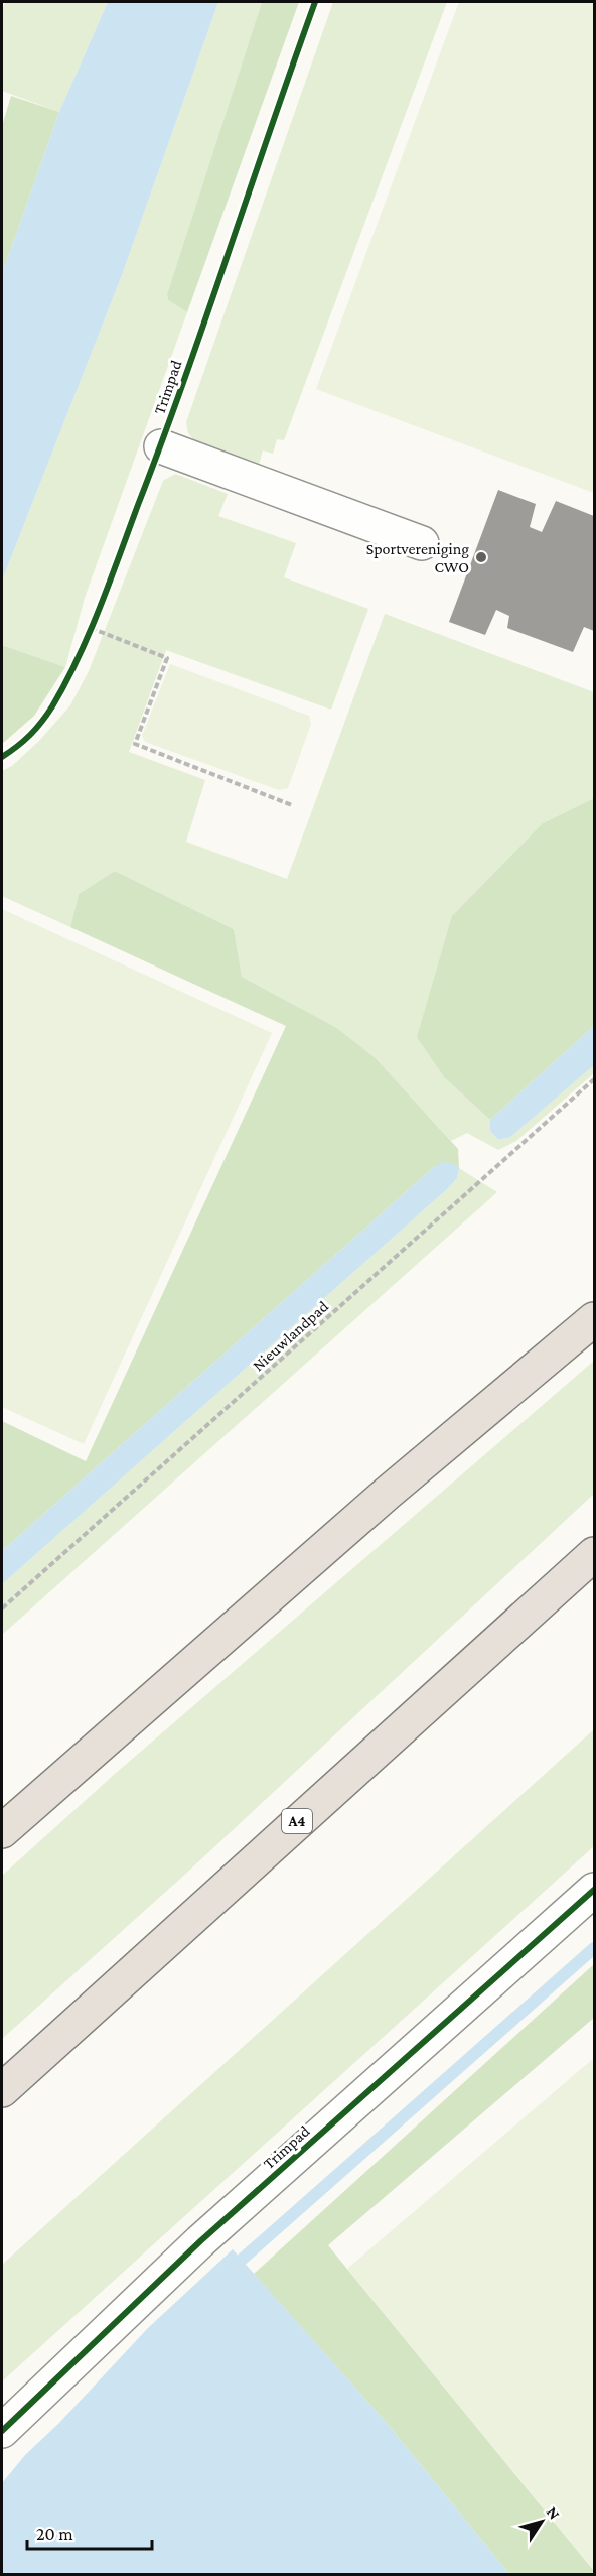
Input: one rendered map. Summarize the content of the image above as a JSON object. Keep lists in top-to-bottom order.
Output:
{
  "streets": {
    "highway": ["A4"],
    "street": ["Trimpad"],
    "path": ["Nieuwlandpad"]
  },
  "places": ["Sportvereniging CWO"],
  "scale_bar": "20 m",
  "north": "top right"
}
